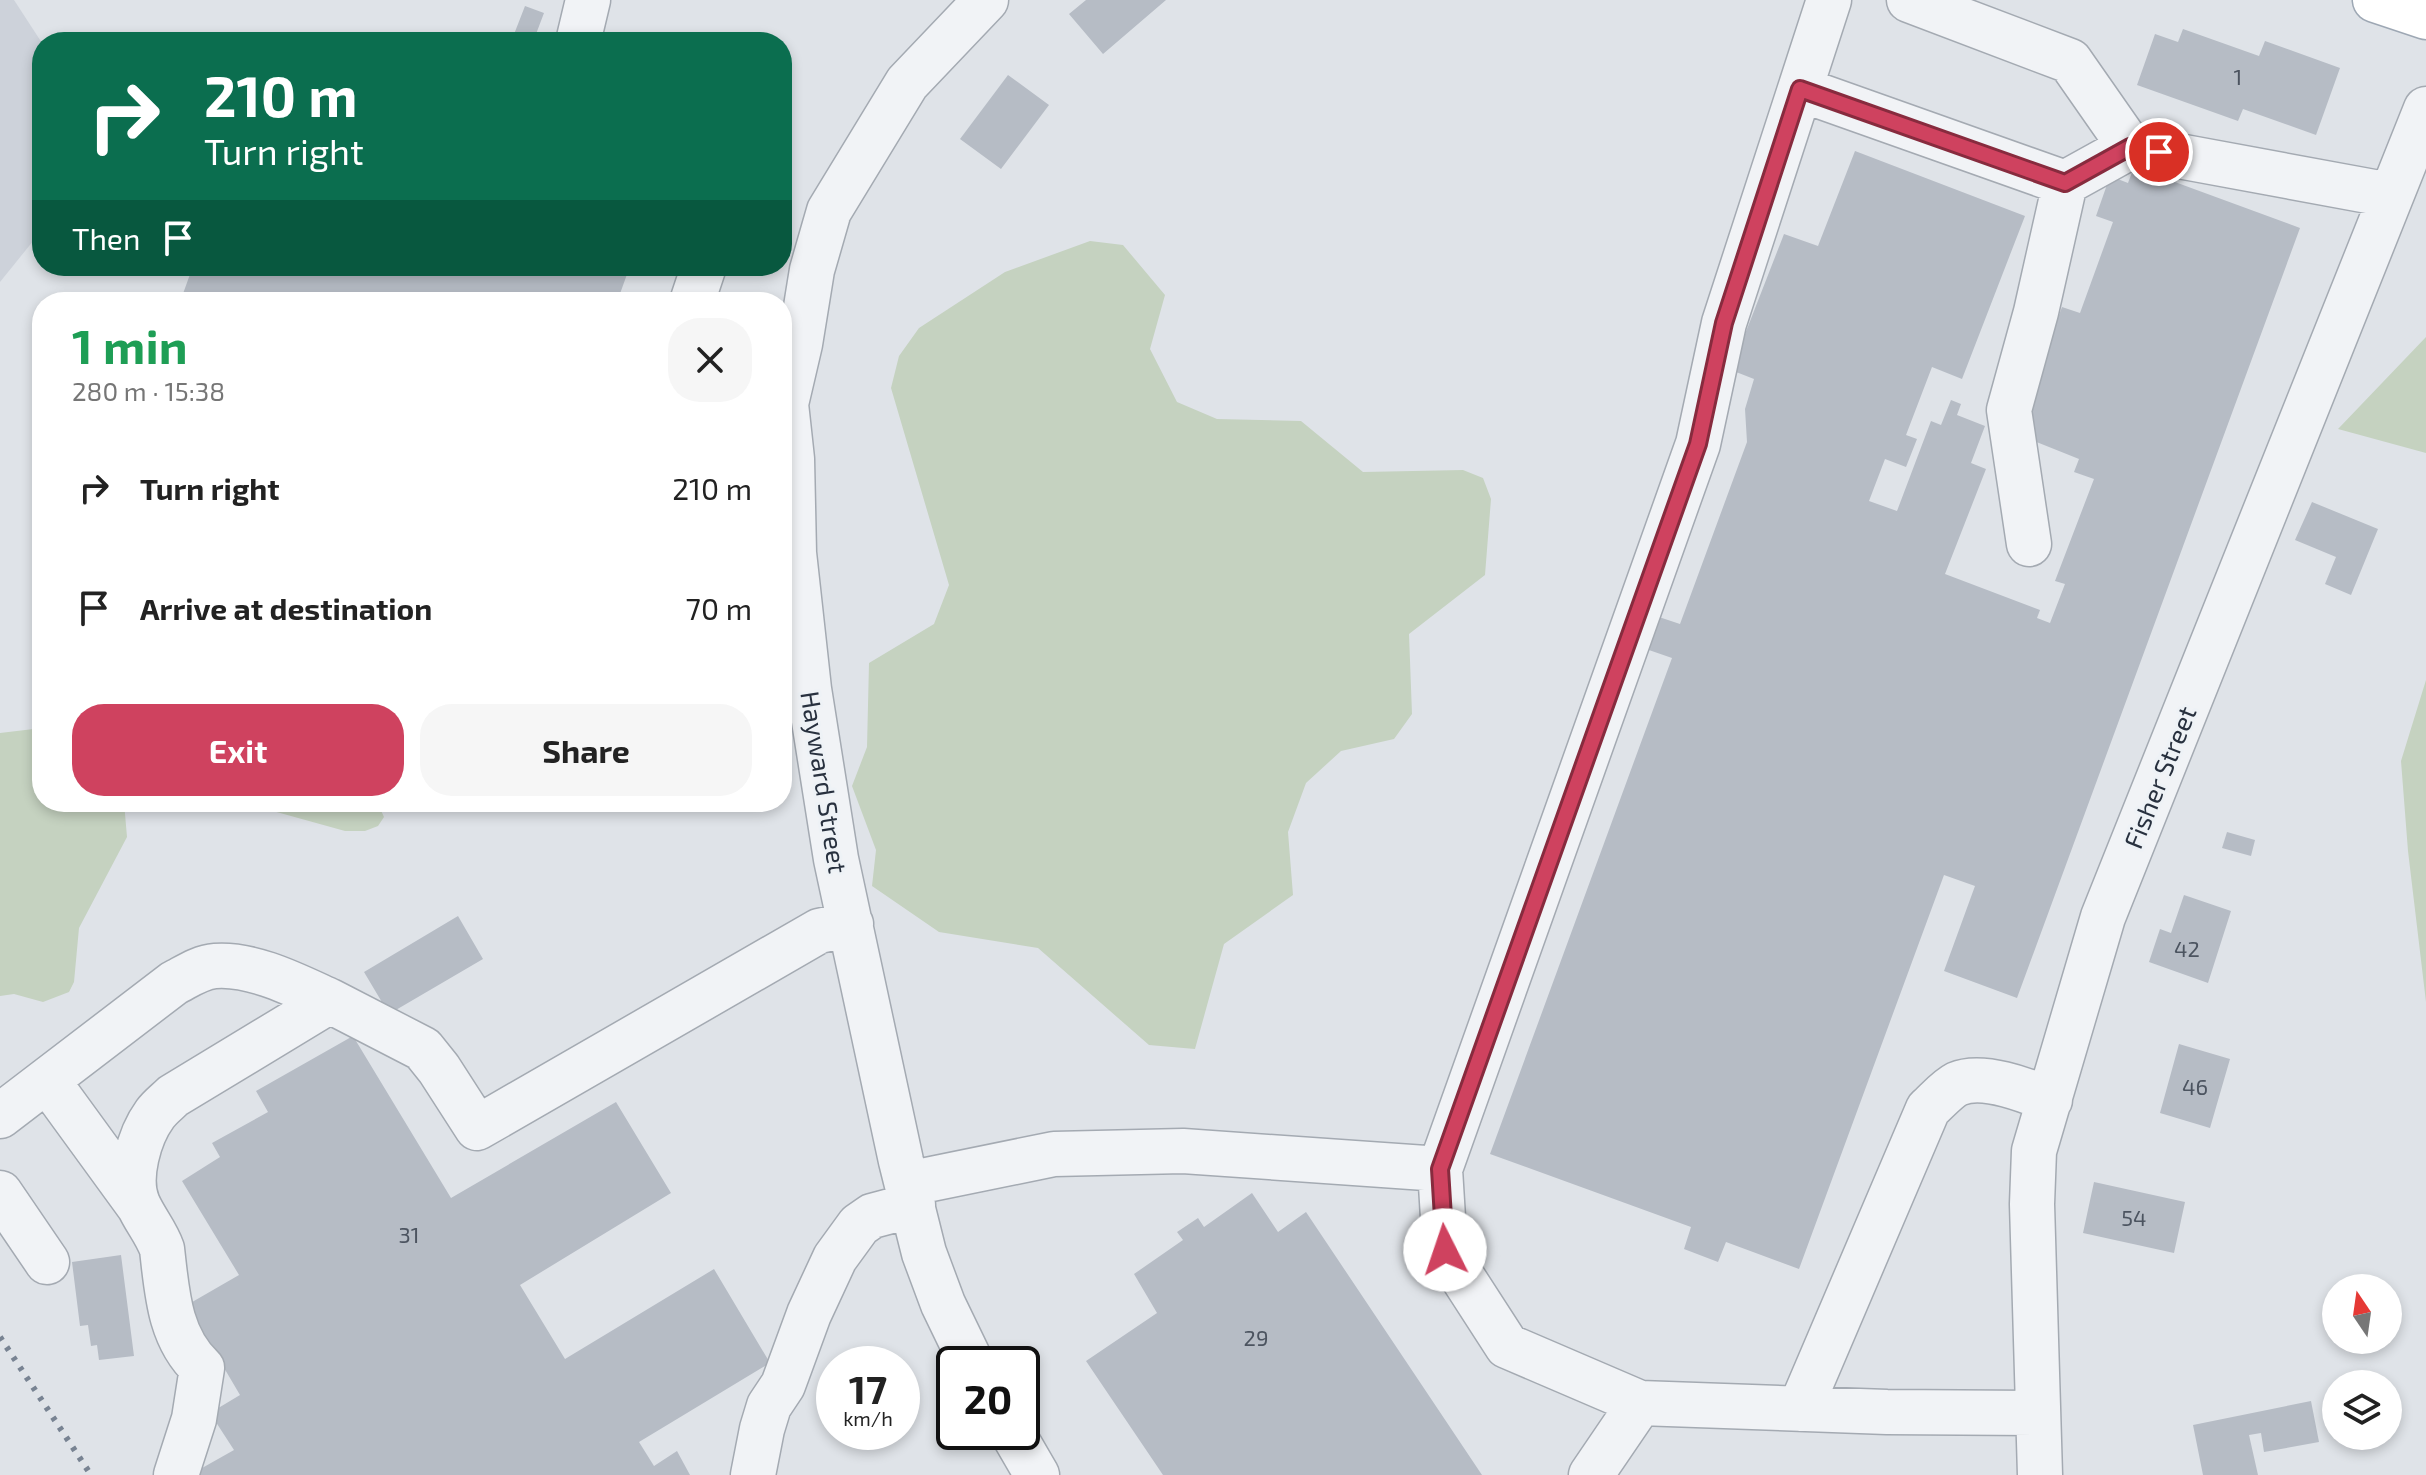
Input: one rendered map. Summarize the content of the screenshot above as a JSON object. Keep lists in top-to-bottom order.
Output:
{
  "streets": {
    "street": ["Fisher Street", "Hayward Street"]
  },
  "house_numbers": [
    "1",
    "42",
    "46",
    "54",
    "31",
    "29"
  ],
  "north": "top",
  "page": {
    "turn": ["210 m", "Turn right"],
    "then": "Then",
    "heading": ["1 min", "280 m · 15:38"],
    "list": [
      {
        "name": "Turn right",
        "value": "210 m"
      },
      {
        "name": "Arrive at destination",
        "value": "70 m"
      }
    ],
    "buttons": ["Exit", "Share"],
    "speed": "17 km/h",
    "limit": "20"
  }
}
